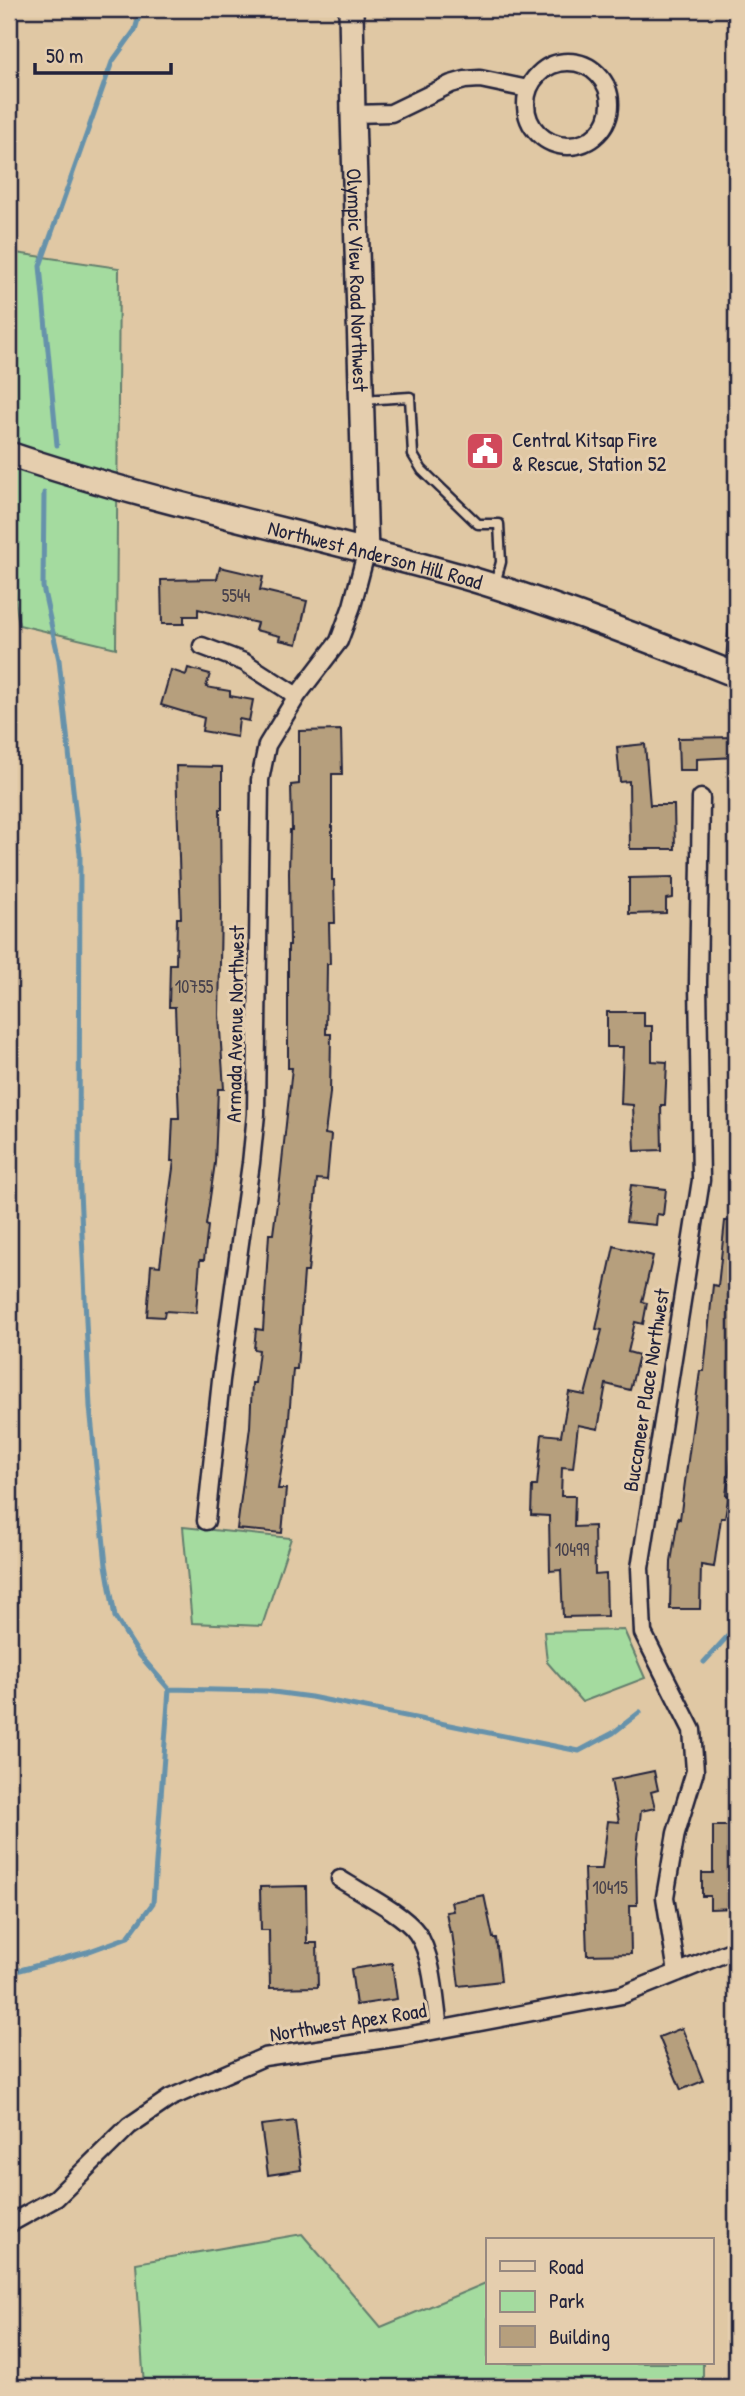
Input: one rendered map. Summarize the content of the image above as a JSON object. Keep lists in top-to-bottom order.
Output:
{
  "streets": {
    "main road": ["Olympic View Road Northwest", "Northwest Anderson Hill Road"],
    "street": ["Armada Avenue Northwest", "Buccaneer Place Northwest", "Northwest Apex Road"]
  },
  "crossings": [
    ["Olympic View Road Northwest", "Northwest Anderson Hill Road"],
    ["Olympic View Road Northwest", "Armada Avenue Northwest"],
    ["Northwest Anderson Hill Road", "Armada Avenue Northwest"],
    ["Buccaneer Place Northwest", "Northwest Apex Road"]
  ],
  "places": {
    "public building": ["Central Kitsap Fire & Rescue, Station 52"]
  },
  "house_numbers": [
    "5544",
    "10755",
    "10499",
    "10415"
  ],
  "legend": ["Road", "Park", "Building"],
  "scale_bar": "50 m"
}
